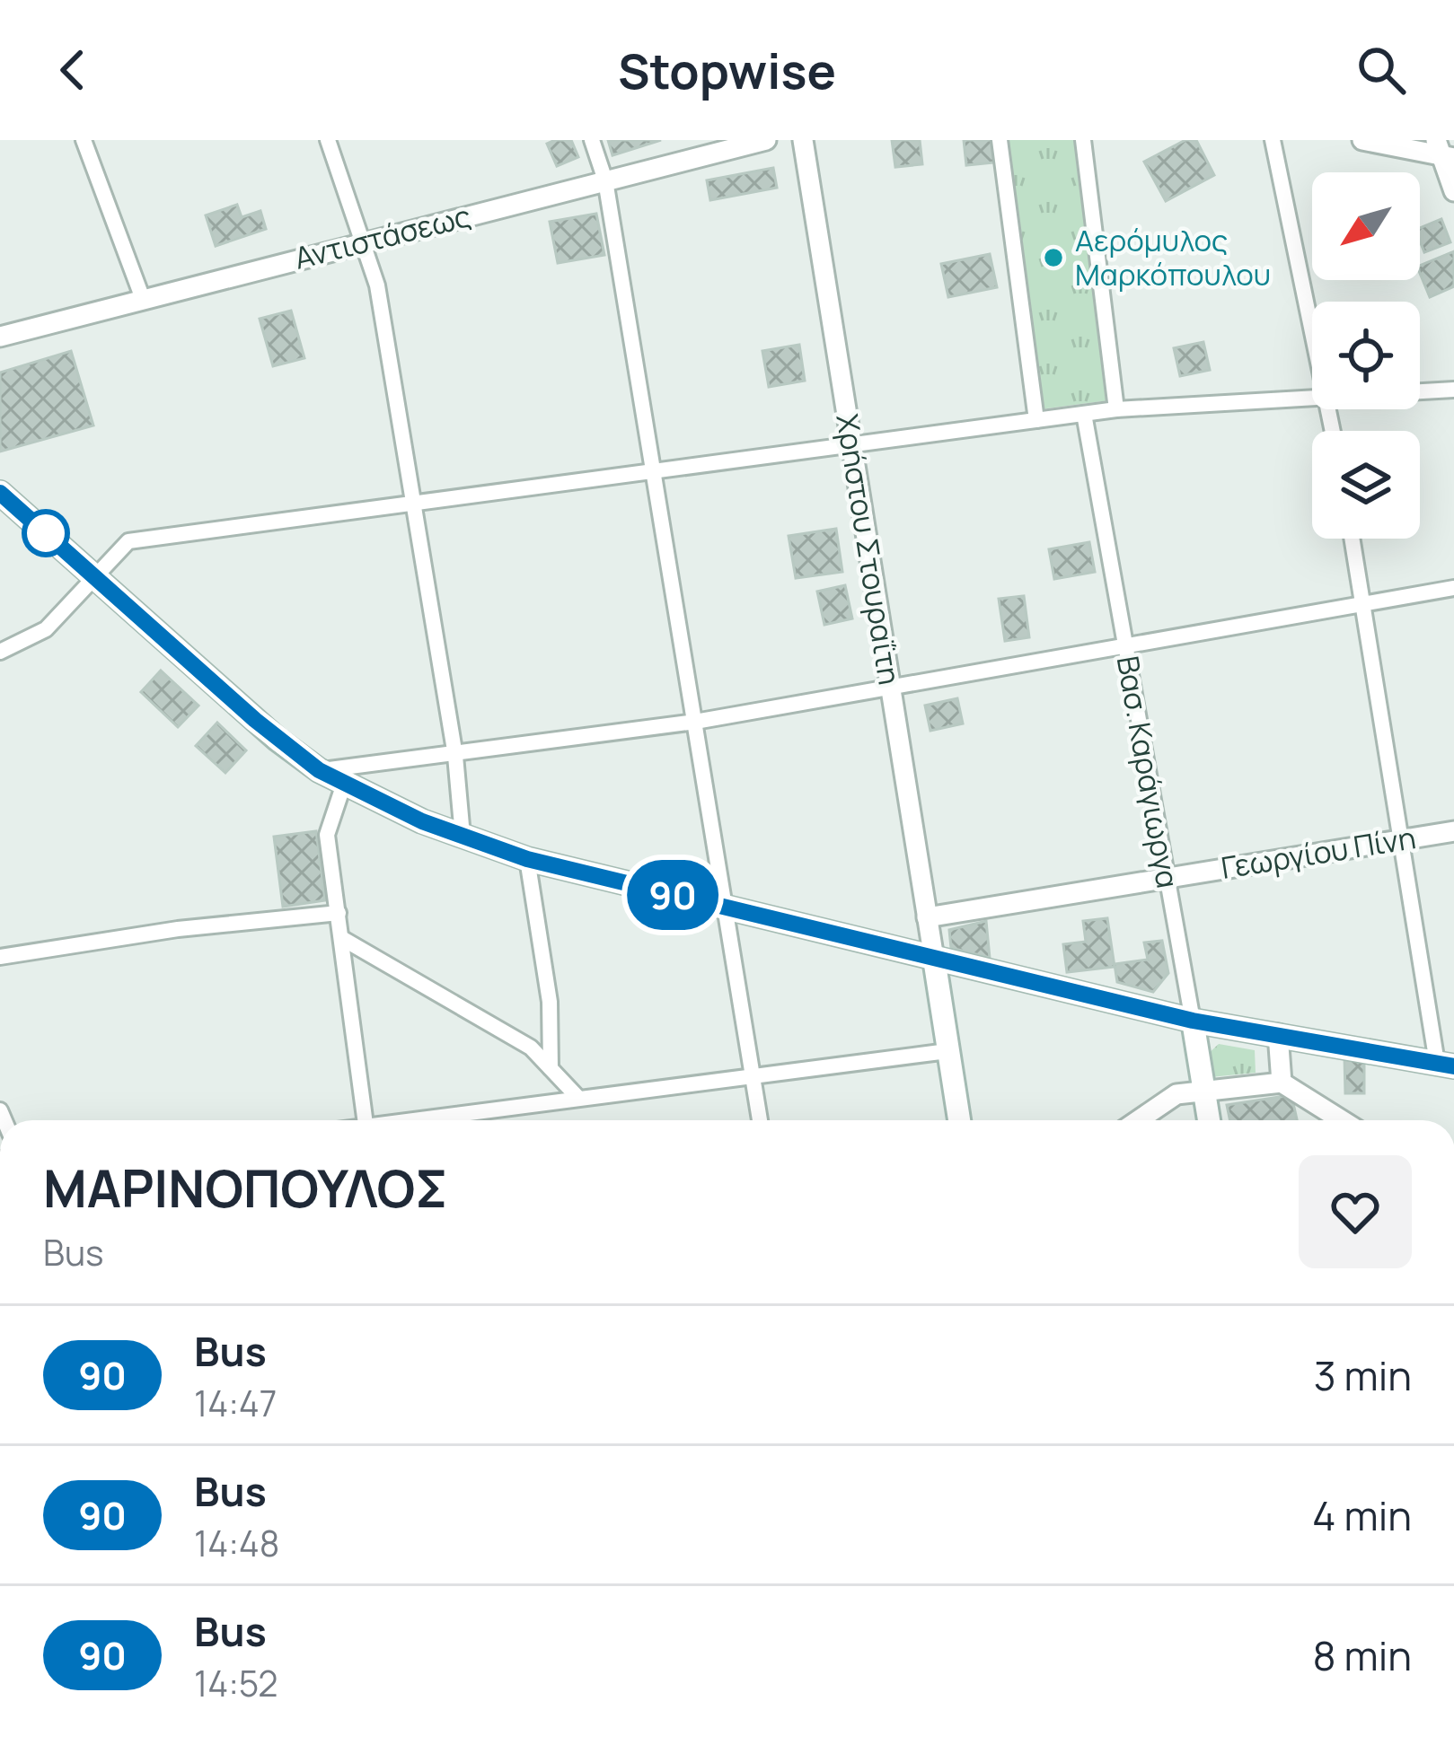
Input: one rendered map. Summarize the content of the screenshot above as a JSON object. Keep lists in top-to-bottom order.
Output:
{
  "streets": {
    "main road": ["Βασ. Καράγιωργα"],
    "street": ["Αντιστάσεως", "Χρήστου Στουραΐτη", "Γεωργίου Πίνη"]
  },
  "crossings": [
    ["Χρήστου Στουραΐτη", "Γεωργίου Πίνη"],
    ["Βασ. Καράγιωργα", "Γεωργίου Πίνη"]
  ],
  "places": ["Αερόμυλος Μαρκόπουλου"],
  "lines": ["bus line 90"],
  "north": "bottom left",
  "page": {
    "header": "Stopwise",
    "on_map": "90",
    "heading": ["ΜΑΡΙΝΟΠΟΥΛΟΣ", "Bus"],
    "list": [
      {
        "mark": "90",
        "name": "Bus",
        "note": "14:47",
        "value": "3 min"
      },
      {
        "mark": "90",
        "name": "Bus",
        "note": "14:48",
        "value": "4 min"
      },
      {
        "mark": "90",
        "name": "Bus",
        "note": "14:52",
        "value": "8 min"
      }
    ]
  }
}
